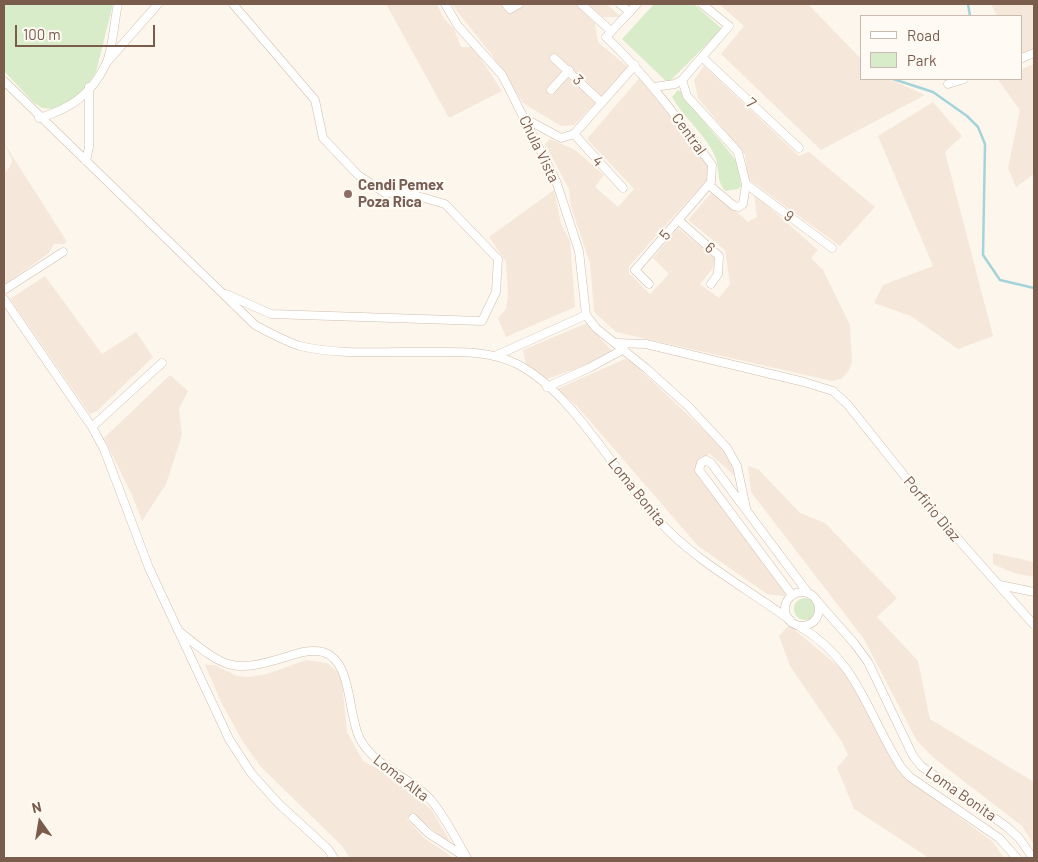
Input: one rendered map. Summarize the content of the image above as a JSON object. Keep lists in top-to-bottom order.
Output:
{
  "streets": {
    "street": [
      "3",
      "7",
      "Central",
      "Chula Vista",
      "4",
      "9",
      "5",
      "6",
      "Loma Bonita",
      "Porfirio Diaz",
      "Loma Alta"
    ]
  },
  "crossings": [
    ["Central", "9"],
    ["Central", "5"],
    ["5", "6"]
  ],
  "places": ["Cendi Pemex Poza Rica"],
  "legend": ["Road", "Park"],
  "scale_bar": "100 m",
  "north": "top"
}
